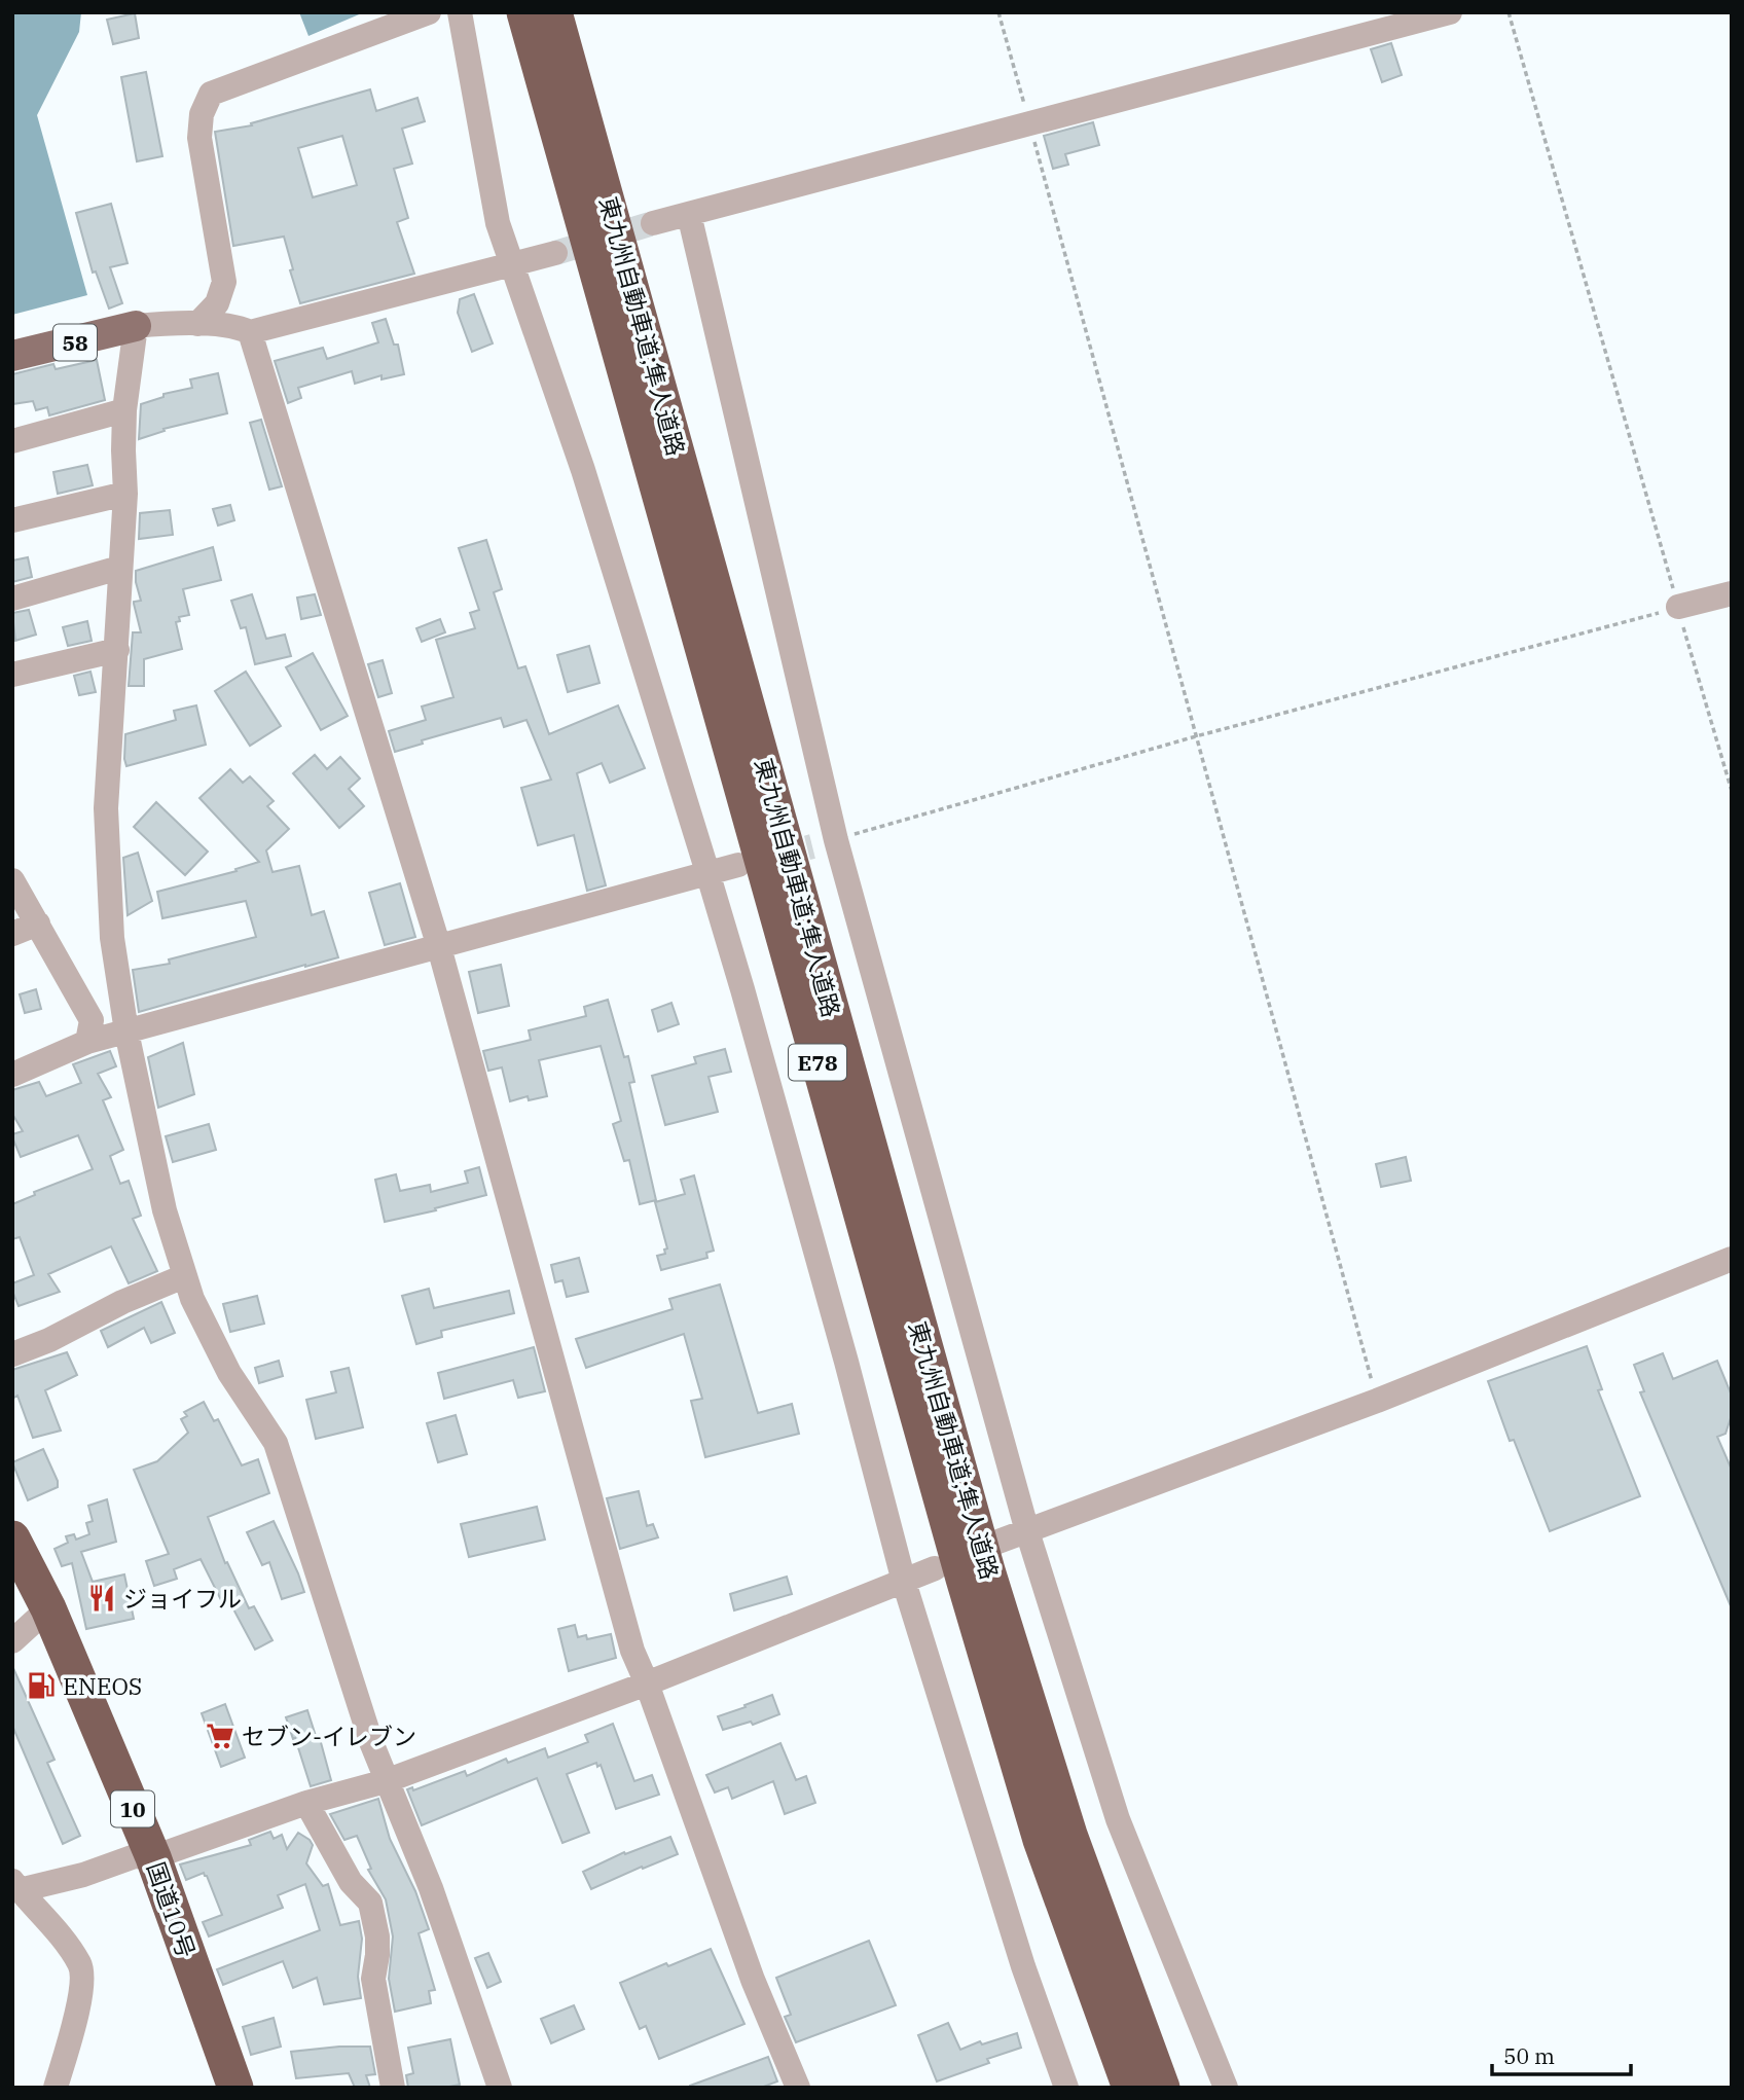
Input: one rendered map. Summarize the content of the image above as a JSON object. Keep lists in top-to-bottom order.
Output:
{
  "streets": {
    "highway": [
      "東九州自動車道;隼人道路",
      "E78",
      "10",
      "国道10号"
    ],
    "main road": ["58"]
  },
  "places": {
    "restaurant": ["ジョイフル"],
    "fuel station": ["ENEOS"],
    "supermarket": ["セブン-イレブン"]
  },
  "scale_bar": "50 m"
}
